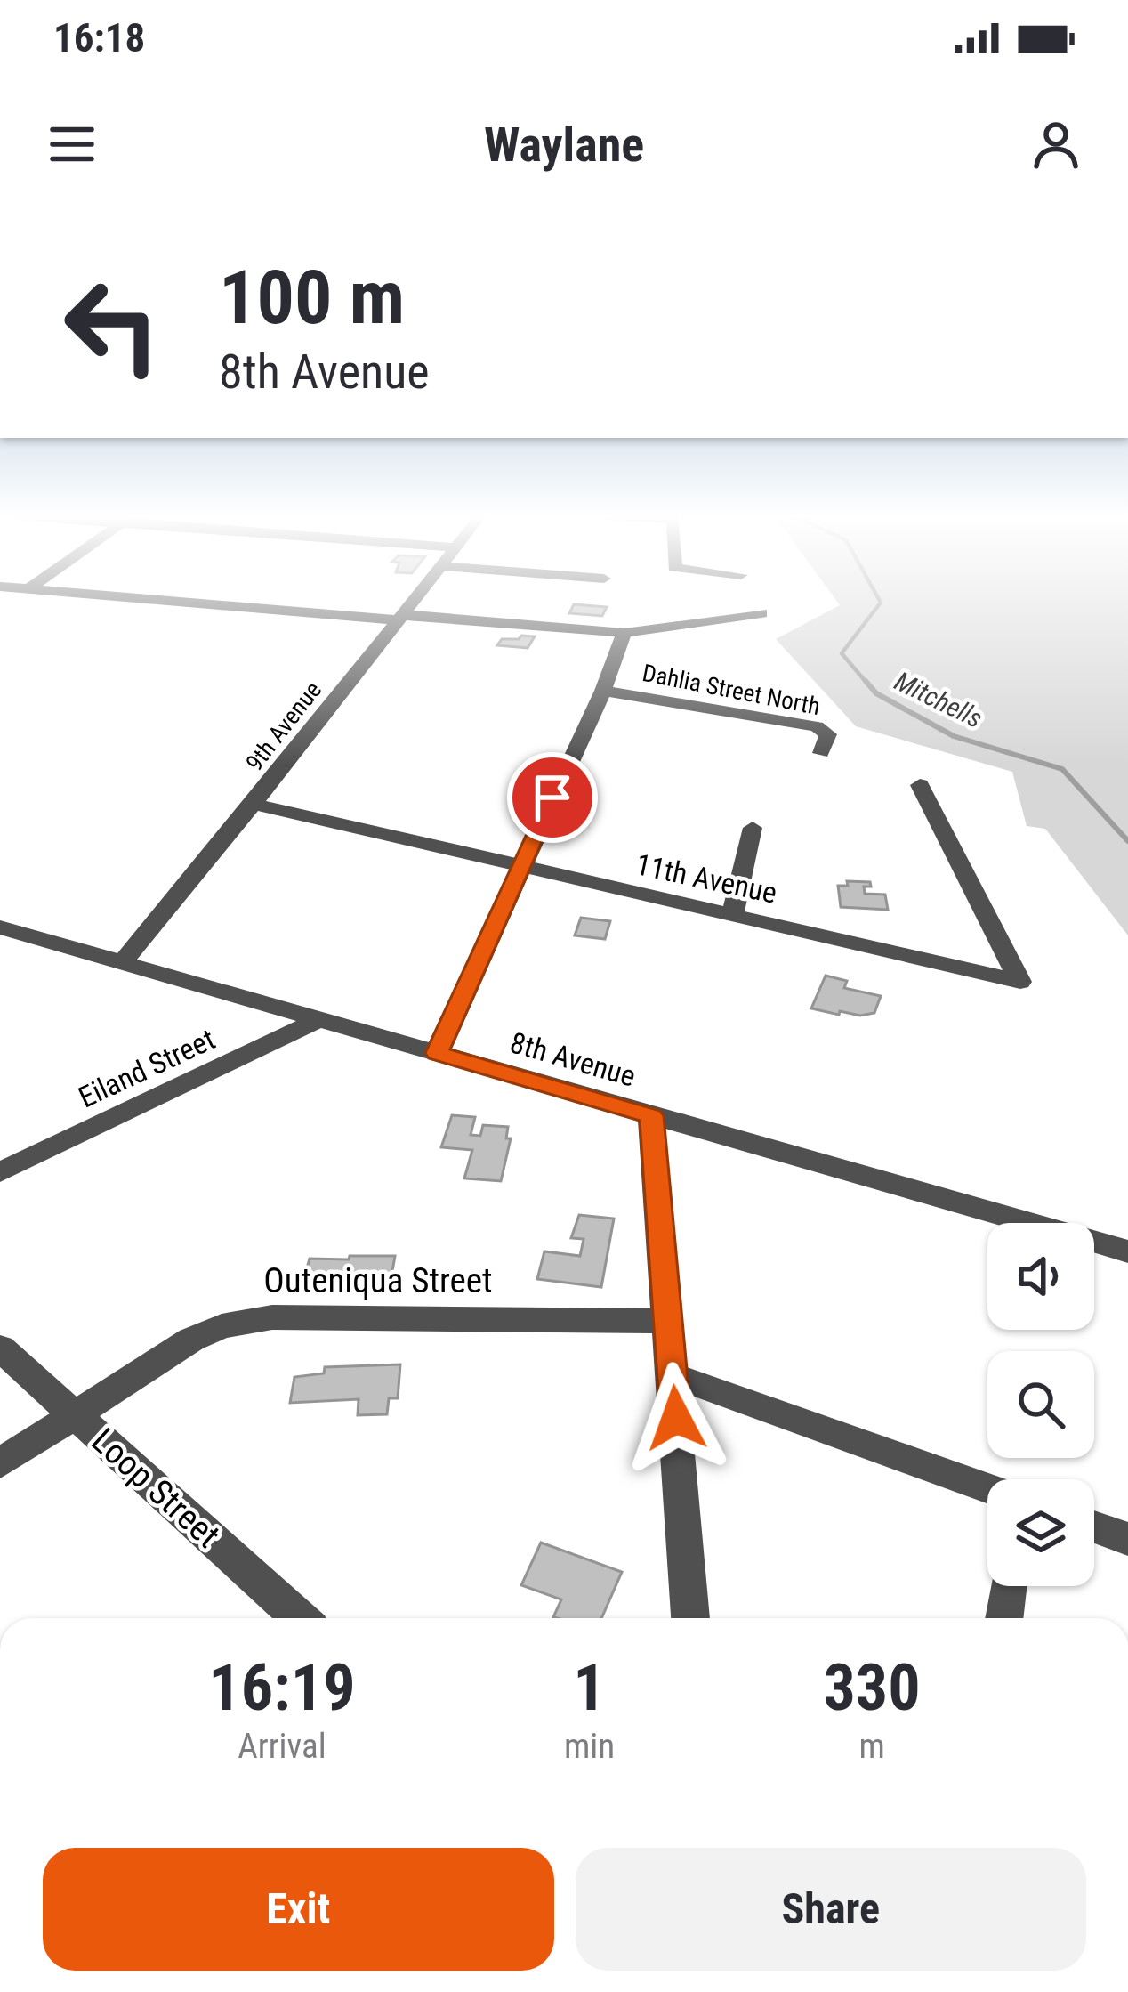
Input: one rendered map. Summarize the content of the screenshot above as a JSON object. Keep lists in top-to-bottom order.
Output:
{
  "streets": {
    "street": [
      "Dahlia Street North",
      "9th Avenue",
      "11th Avenue",
      "8th Avenue",
      "Eiland Street",
      "Outeniqua Street",
      "Loop Street"
    ]
  },
  "crossings": [
    ["9th Avenue", "11th Avenue"],
    ["9th Avenue", "8th Avenue"],
    ["8th Avenue", "Eiland Street"],
    ["Outeniqua Street", "Loop Street"]
  ],
  "water": ["Mitchells"],
  "page": {
    "status": "16:18",
    "header": "Waylane",
    "turn": ["100 m", "8th Avenue"],
    "eta": [
      "16:19",
      "Arrival",
      "1",
      "min",
      "330",
      "m"
    ],
    "buttons": ["Exit", "Share"]
  }
}
